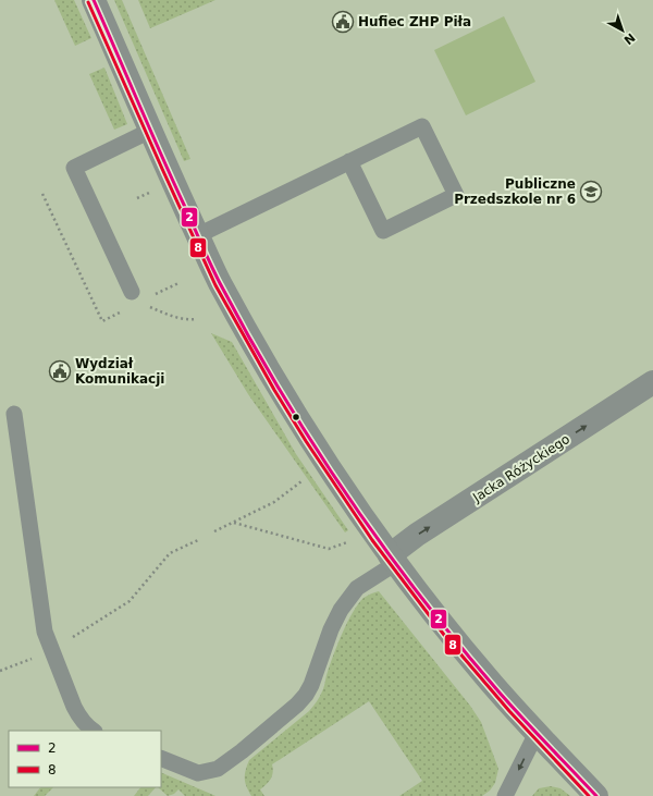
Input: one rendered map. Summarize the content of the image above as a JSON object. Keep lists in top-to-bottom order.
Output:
{
  "streets": {
    "street": ["Jacka Różyckiego"]
  },
  "one_way": ["Jacka Różyckiego"],
  "places": {
    "public building": ["Hufiec ZHP Piła", "Wydział Komunikacji"],
    "school or university": ["Publiczne Przedszkole nr 6"]
  },
  "lines": ["transit line 2", "transit line 8"],
  "legend": ["2", "8"],
  "north": "bottom right"
}
